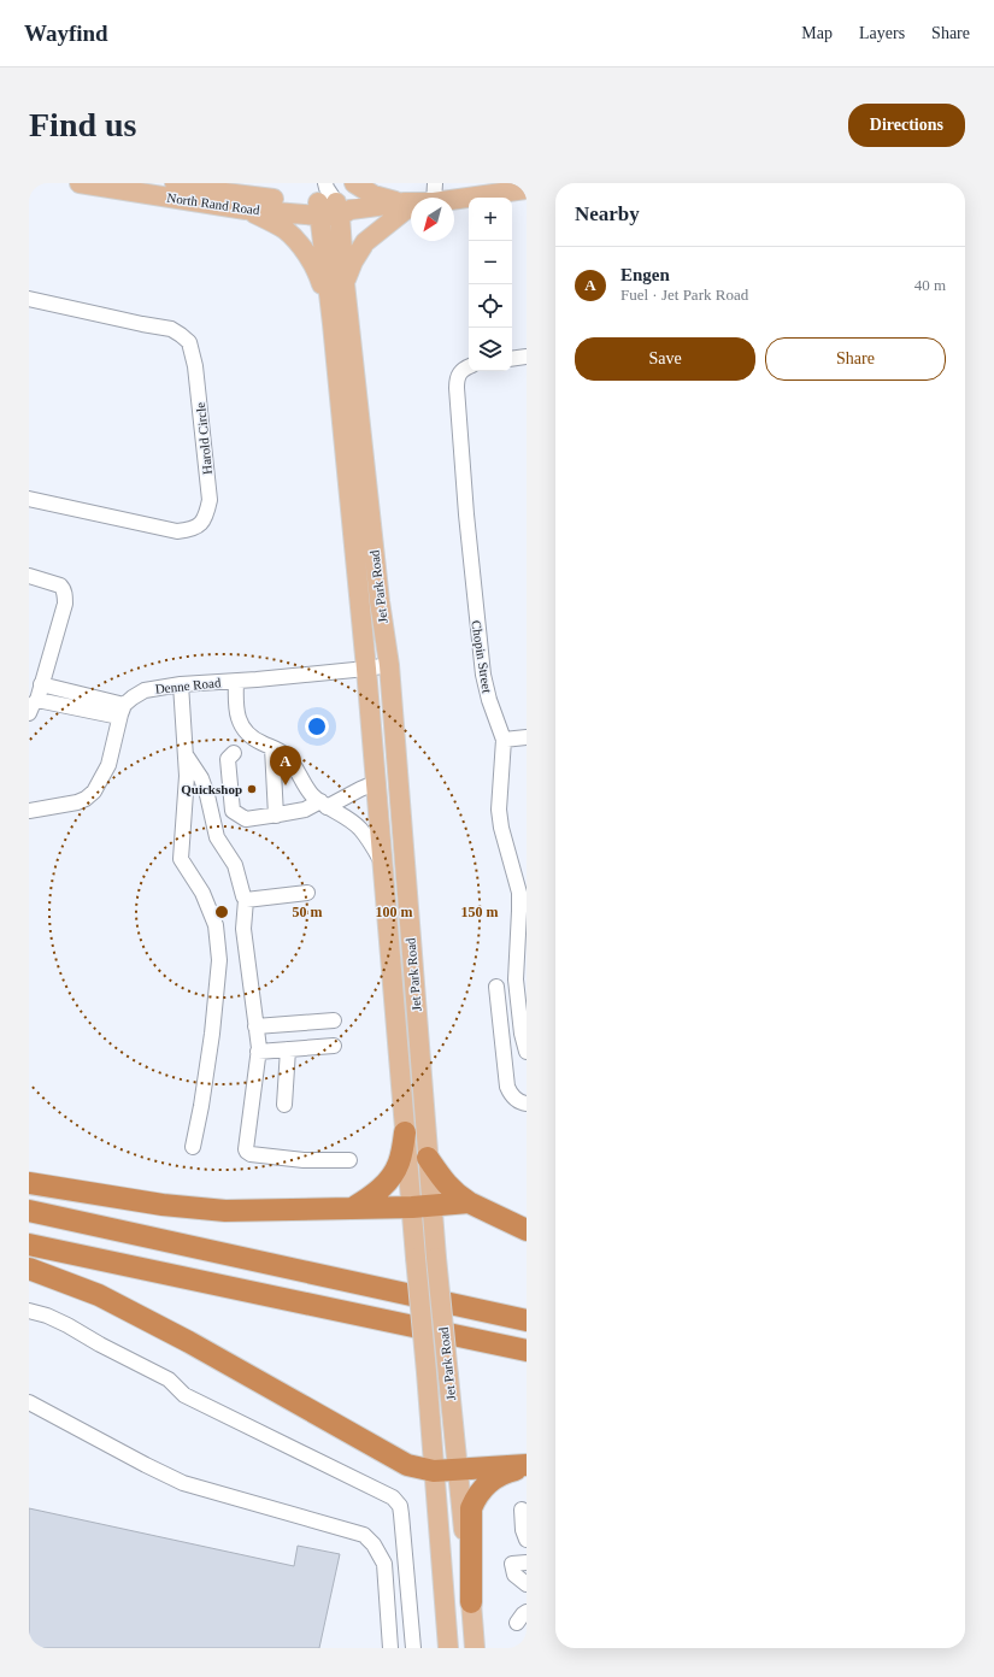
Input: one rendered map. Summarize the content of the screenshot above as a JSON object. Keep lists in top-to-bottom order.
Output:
{
  "streets": {
    "main road": ["North Rand Road", "Jet Park Road"],
    "street": ["Harold Circle", "Chopin Street", "Denne Road"]
  },
  "crossings": [
    ["North Rand Road", "Jet Park Road"],
    ["Jet Park Road", "Denne Road"]
  ],
  "places": ["Quickshop"],
  "north": "bottom left",
  "page": {
    "header": "Wayfind",
    "nav": ["Map", "Layers", "Share"],
    "buttons": [
      "Directions",
      ["Save", "Share"]
    ],
    "title": "Find us",
    "heading": "Nearby",
    "map_buttons": ["+", "−"],
    "list": [
      {
        "mark": "A",
        "name": "Engen",
        "note": "Fuel · Jet Park Road",
        "value": "40 m"
      }
    ],
    "pins": "A"
  },
  "rings": ["50 m", "100 m", "150 m"]
}
